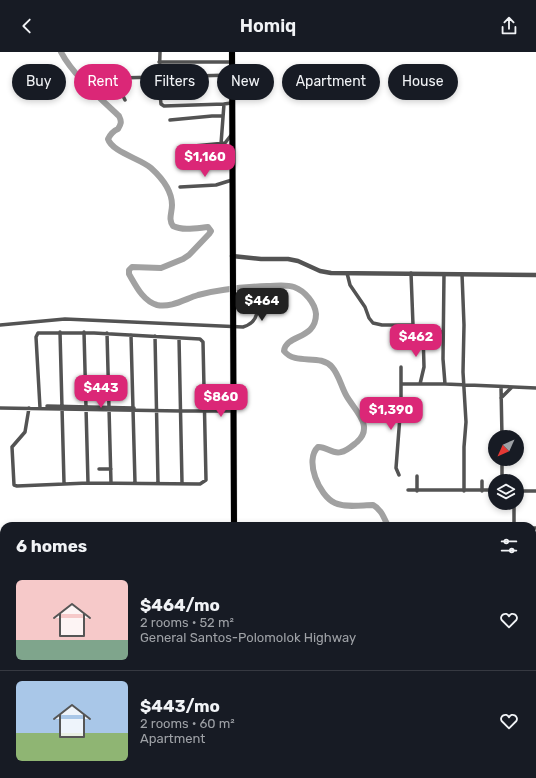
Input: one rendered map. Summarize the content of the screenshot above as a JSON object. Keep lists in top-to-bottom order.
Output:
{
  "north": "bottom left",
  "page": {
    "header": "Homiq",
    "chip": [
      "Buy",
      "Rent",
      "Filters",
      "New",
      "Apartment",
      "House"
    ],
    "price": [
      "$1,160",
      "$464",
      "$462",
      "$443",
      "$860",
      "$1,390"
    ],
    "heading": "6 homes",
    "list": [
      {
        "name": "$464/mo",
        "note": "2 rooms · 52 m² · General Santos-Polomolok Highway"
      },
      {
        "name": "$443/mo",
        "note": "2 rooms · 60 m² · Apartment"
      }
    ]
  }
}
